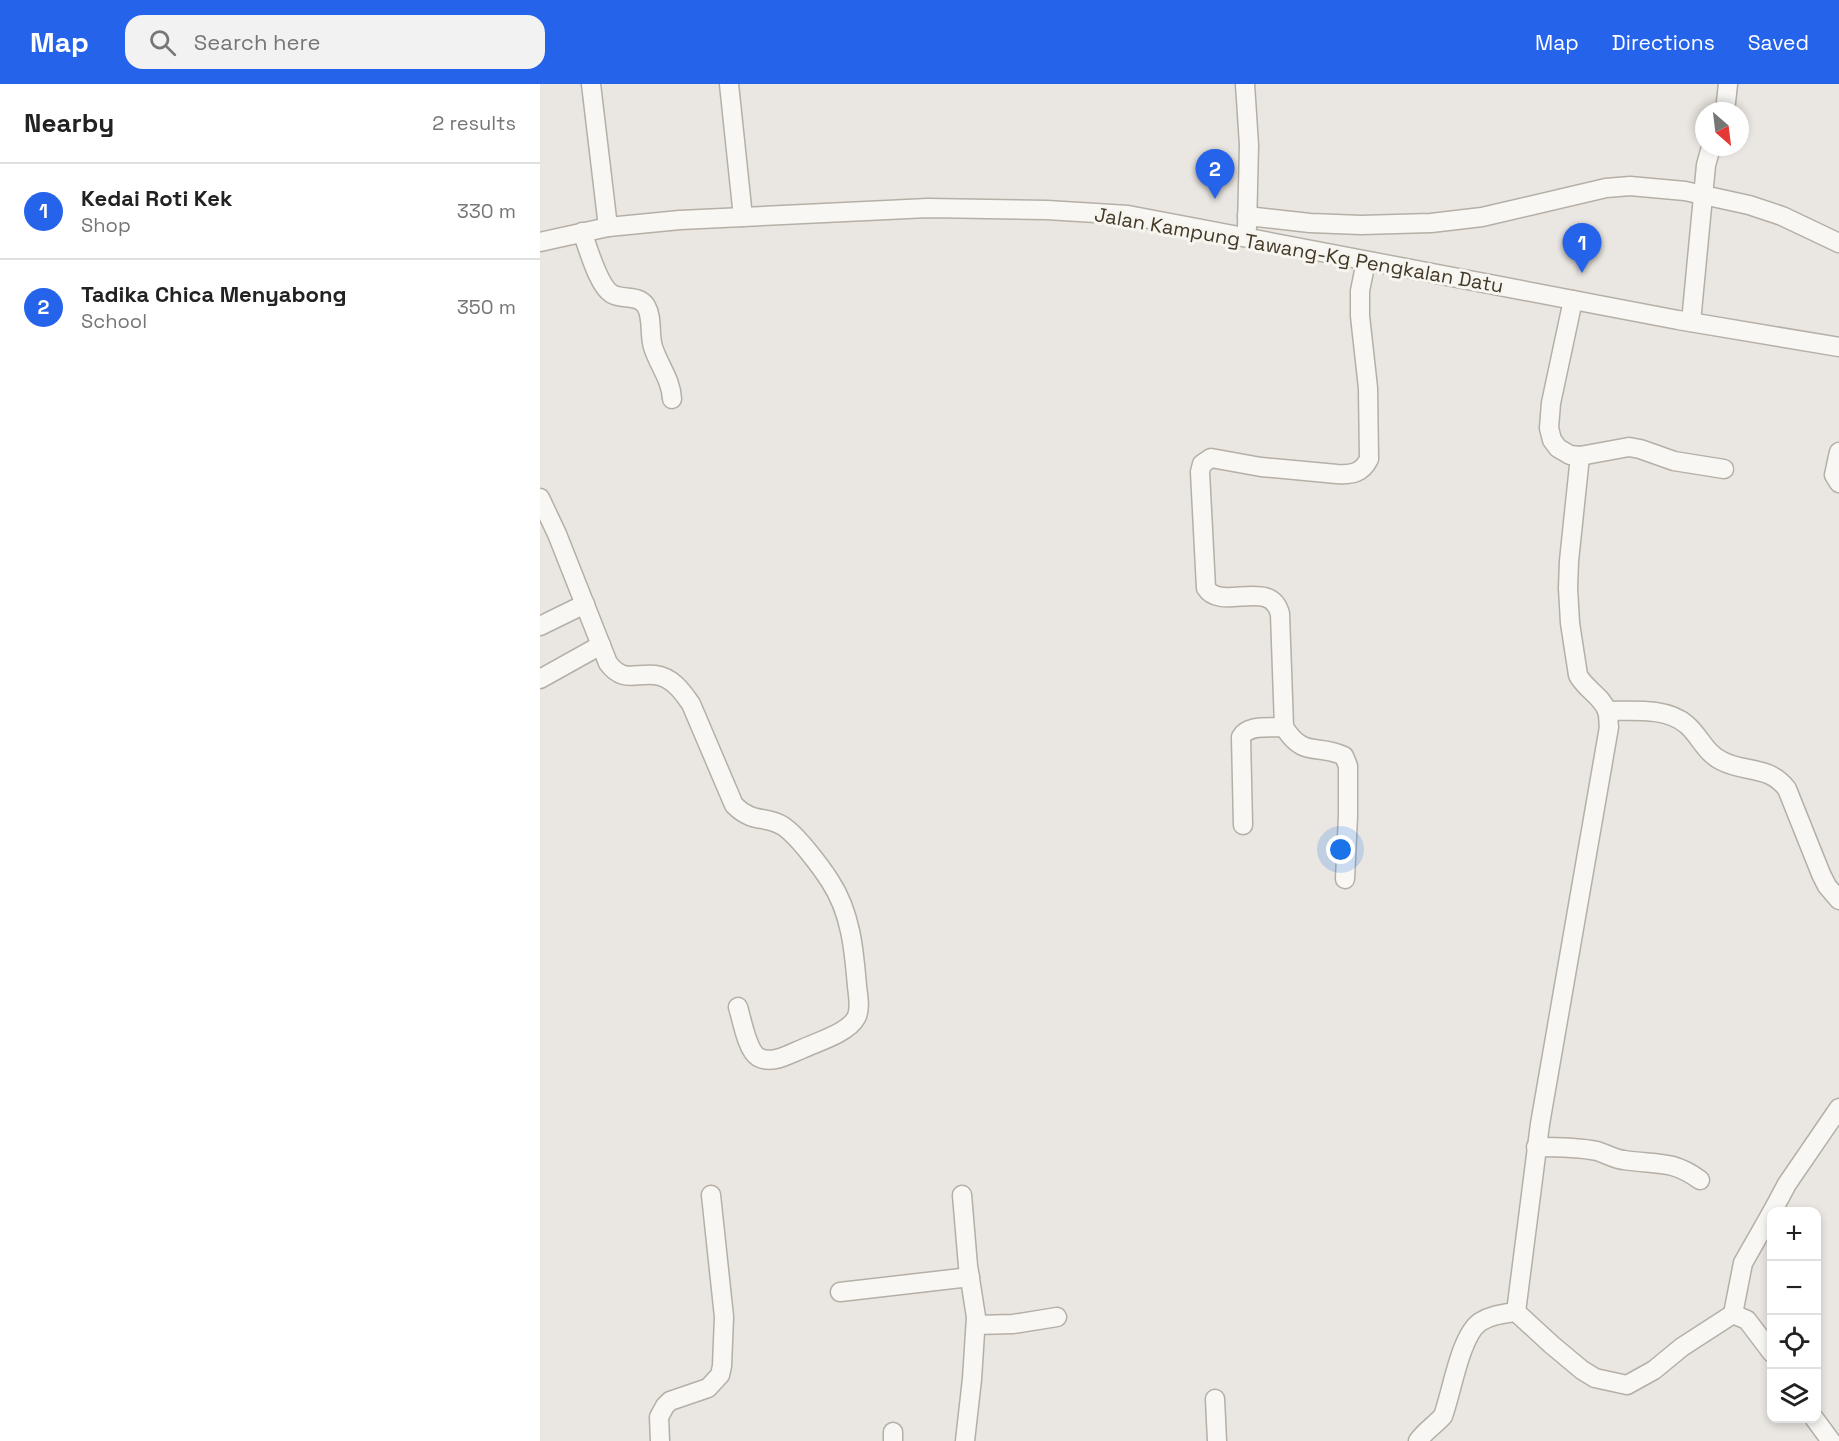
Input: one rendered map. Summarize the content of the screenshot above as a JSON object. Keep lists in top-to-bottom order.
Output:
{
  "streets": {
    "street": ["Jalan Kampung Tawang-Kg Pengkalan Datu"]
  },
  "north": "bottom right",
  "page": {
    "header": "Map",
    "search": "Search here",
    "nav": ["Map", "Directions", "Saved"],
    "heading": ["Nearby", "2 results"],
    "pins": ["2", "1"],
    "list": [
      {
        "mark": "1",
        "name": "Kedai Roti Kek",
        "note": "Shop",
        "value": "330 m"
      },
      {
        "mark": "2",
        "name": "Tadika Chica Menyabong",
        "note": "School",
        "value": "350 m"
      }
    ],
    "map_buttons": ["+", "−"]
  }
}
